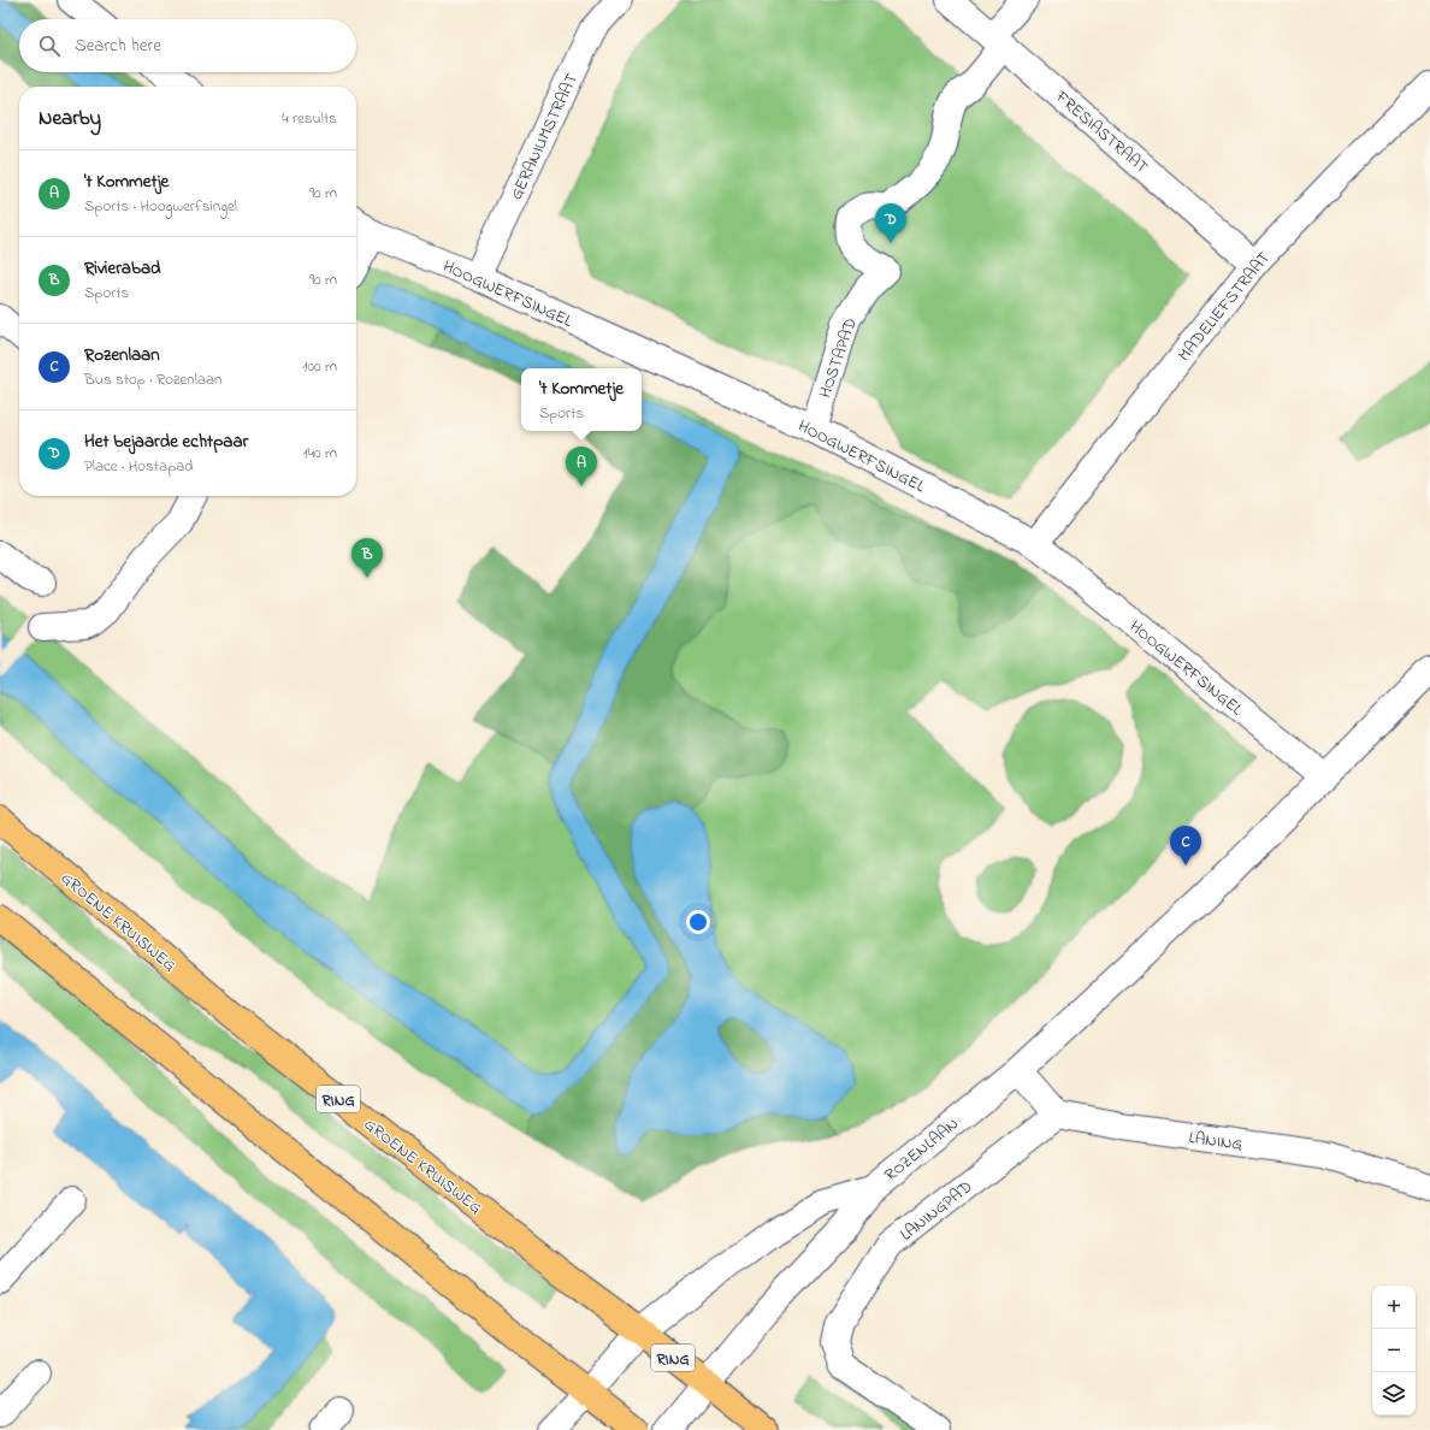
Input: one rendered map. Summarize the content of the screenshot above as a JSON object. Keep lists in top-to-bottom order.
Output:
{
  "streets": {
    "main road": ["GROENE KRUISWEG", "RING"],
    "street": [
      "FRESIASTRAAT",
      "GERANIUMSTRAAT",
      "HOOGWERFSINGEL",
      "MADELIEFSTRAAT",
      "HOSTAPAD",
      "LANING",
      "ROZENLAAN",
      "LANINGPAD"
    ]
  },
  "crossings": [
    ["FRESIASTRAAT", "MADELIEFSTRAAT"],
    ["FRESIASTRAAT", "HOSTAPAD"],
    ["GERANIUMSTRAAT", "HOOGWERFSINGEL"],
    ["HOOGWERFSINGEL", "MADELIEFSTRAAT"],
    ["HOOGWERFSINGEL", "HOSTAPAD"],
    ["HOOGWERFSINGEL", "ROZENLAAN"],
    ["GROENE KRUISWEG", "ROZENLAAN"],
    ["LANING", "LANINGPAD"]
  ],
  "page": {
    "search": "Search here",
    "heading": ["Nearby", "4 results"],
    "list": [
      {
        "mark": "A",
        "name": "'t Kommetje",
        "note": "Sports · Hoogwerfsingel",
        "value": "90 m"
      },
      {
        "mark": "B",
        "name": "Rivierabad",
        "note": "Sports",
        "value": "90 m"
      },
      {
        "mark": "C",
        "name": "Rozenlaan",
        "note": "Bus stop · Rozenlaan",
        "value": "100 m"
      },
      {
        "mark": "D",
        "name": "Het bejaarde echtpaar",
        "note": "Place · Hostapad",
        "value": "140 m"
      }
    ],
    "pins": [
      "D",
      "A",
      "B",
      "C"
    ],
    "popup": ["'t Kommetje", "Sports"],
    "map_buttons": ["+", "−"]
  }
}
